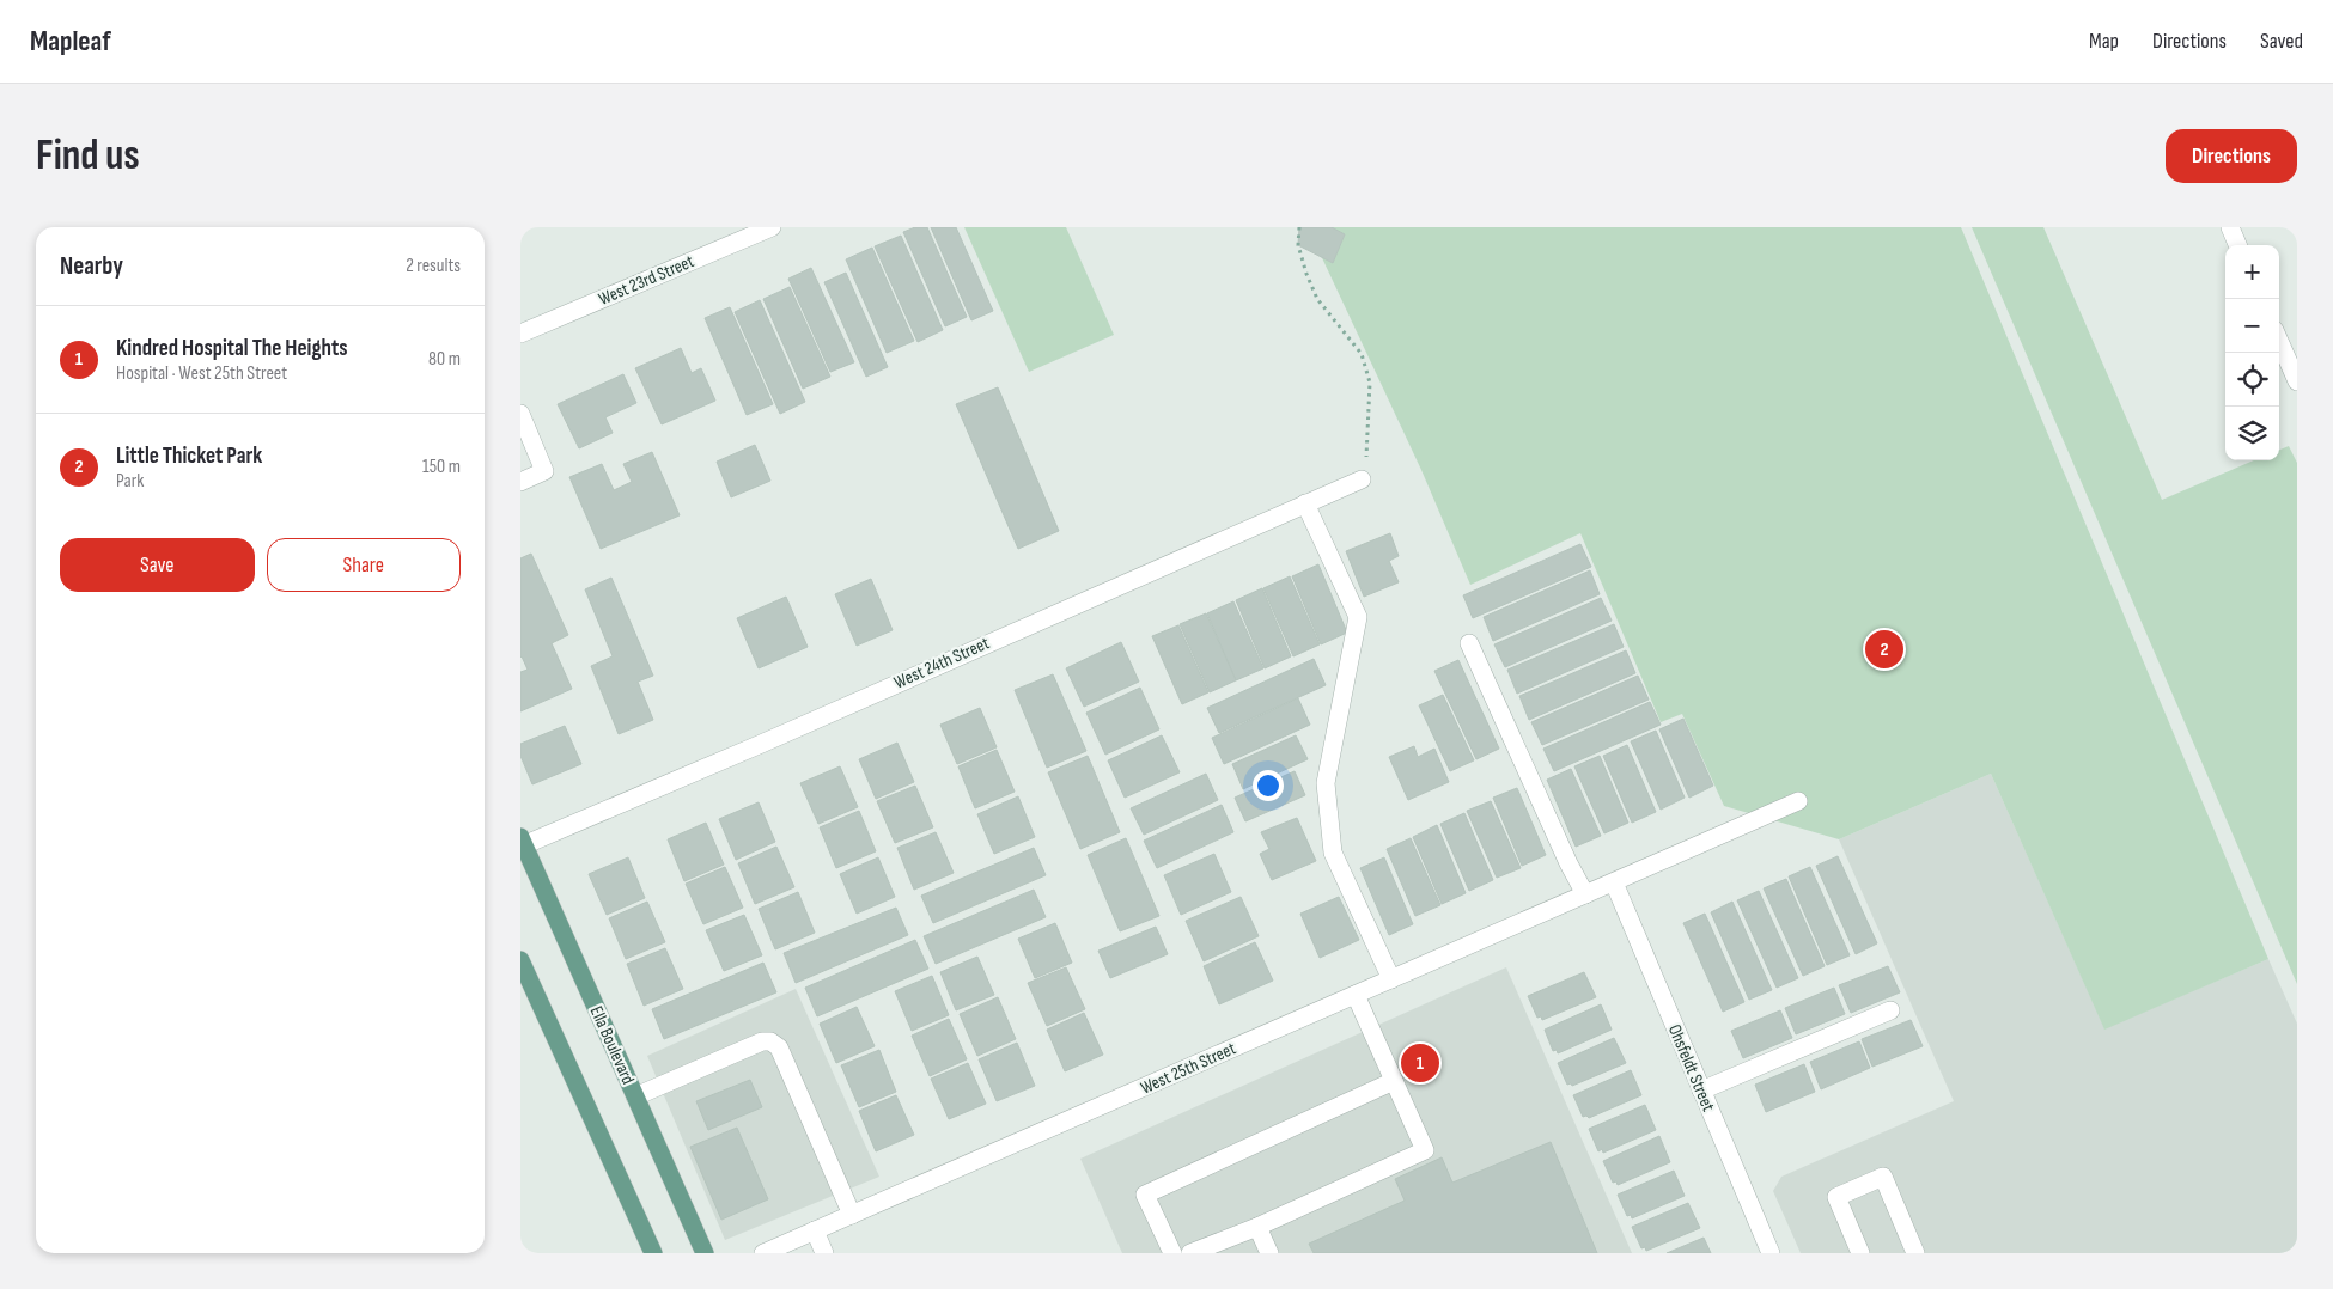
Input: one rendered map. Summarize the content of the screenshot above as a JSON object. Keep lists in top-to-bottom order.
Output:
{
  "streets": {
    "main road": ["Ella Boulevard"],
    "street": [
      "West 23rd Street",
      "West 24th Street",
      "West 25th Street",
      "Ohsfeldt Street"
    ]
  },
  "crossings": [
    ["West 24th Street", "Ella Boulevard"],
    ["West 25th Street", "Ohsfeldt Street"]
  ],
  "page": {
    "header": "Mapleaf",
    "nav": ["Map", "Directions", "Saved"],
    "buttons": [
      "Directions",
      ["Save", "Share"]
    ],
    "title": "Find us",
    "heading": ["Nearby", "2 results"],
    "map_buttons": ["+", "−"],
    "list": [
      {
        "mark": "1",
        "name": "Kindred Hospital The Heights",
        "note": "Hospital · West 25th Street",
        "value": "80 m"
      },
      {
        "mark": "2",
        "name": "Little Thicket Park",
        "note": "Park",
        "value": "150 m"
      }
    ],
    "pins": ["2", "1"]
  }
}
